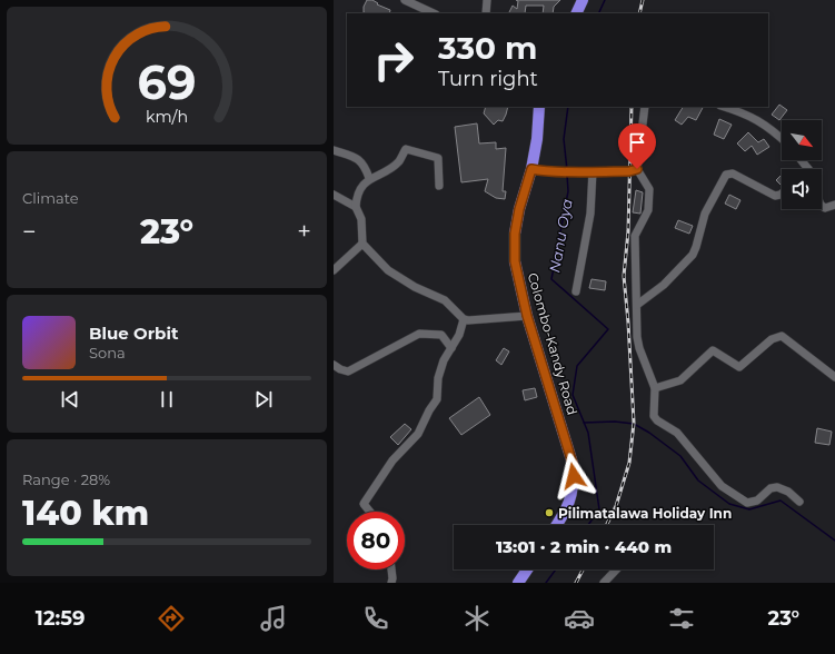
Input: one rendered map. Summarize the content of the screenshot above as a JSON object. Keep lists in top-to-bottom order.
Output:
{
  "streets": {
    "highway": ["Colombo-Kandy Road"]
  },
  "water": ["Nanu Oya"],
  "places": ["Pilimatalawa Holiday Inn"],
  "north": "bottom right",
  "page": {
    "turn": ["330 m", "Turn right"],
    "tile": [
      "Climate",
      ["Range · 28%", "140 km"]
    ],
    "heat": ["−", "23°", "+"],
    "song": ["Blue Orbit", "Sona"],
    "limit": "80",
    "trip": "13:01 · 2 min · 440 m",
    "tabs": ["12:59", "23°"],
    "gauge": ["69", "km/h"]
  }
}
